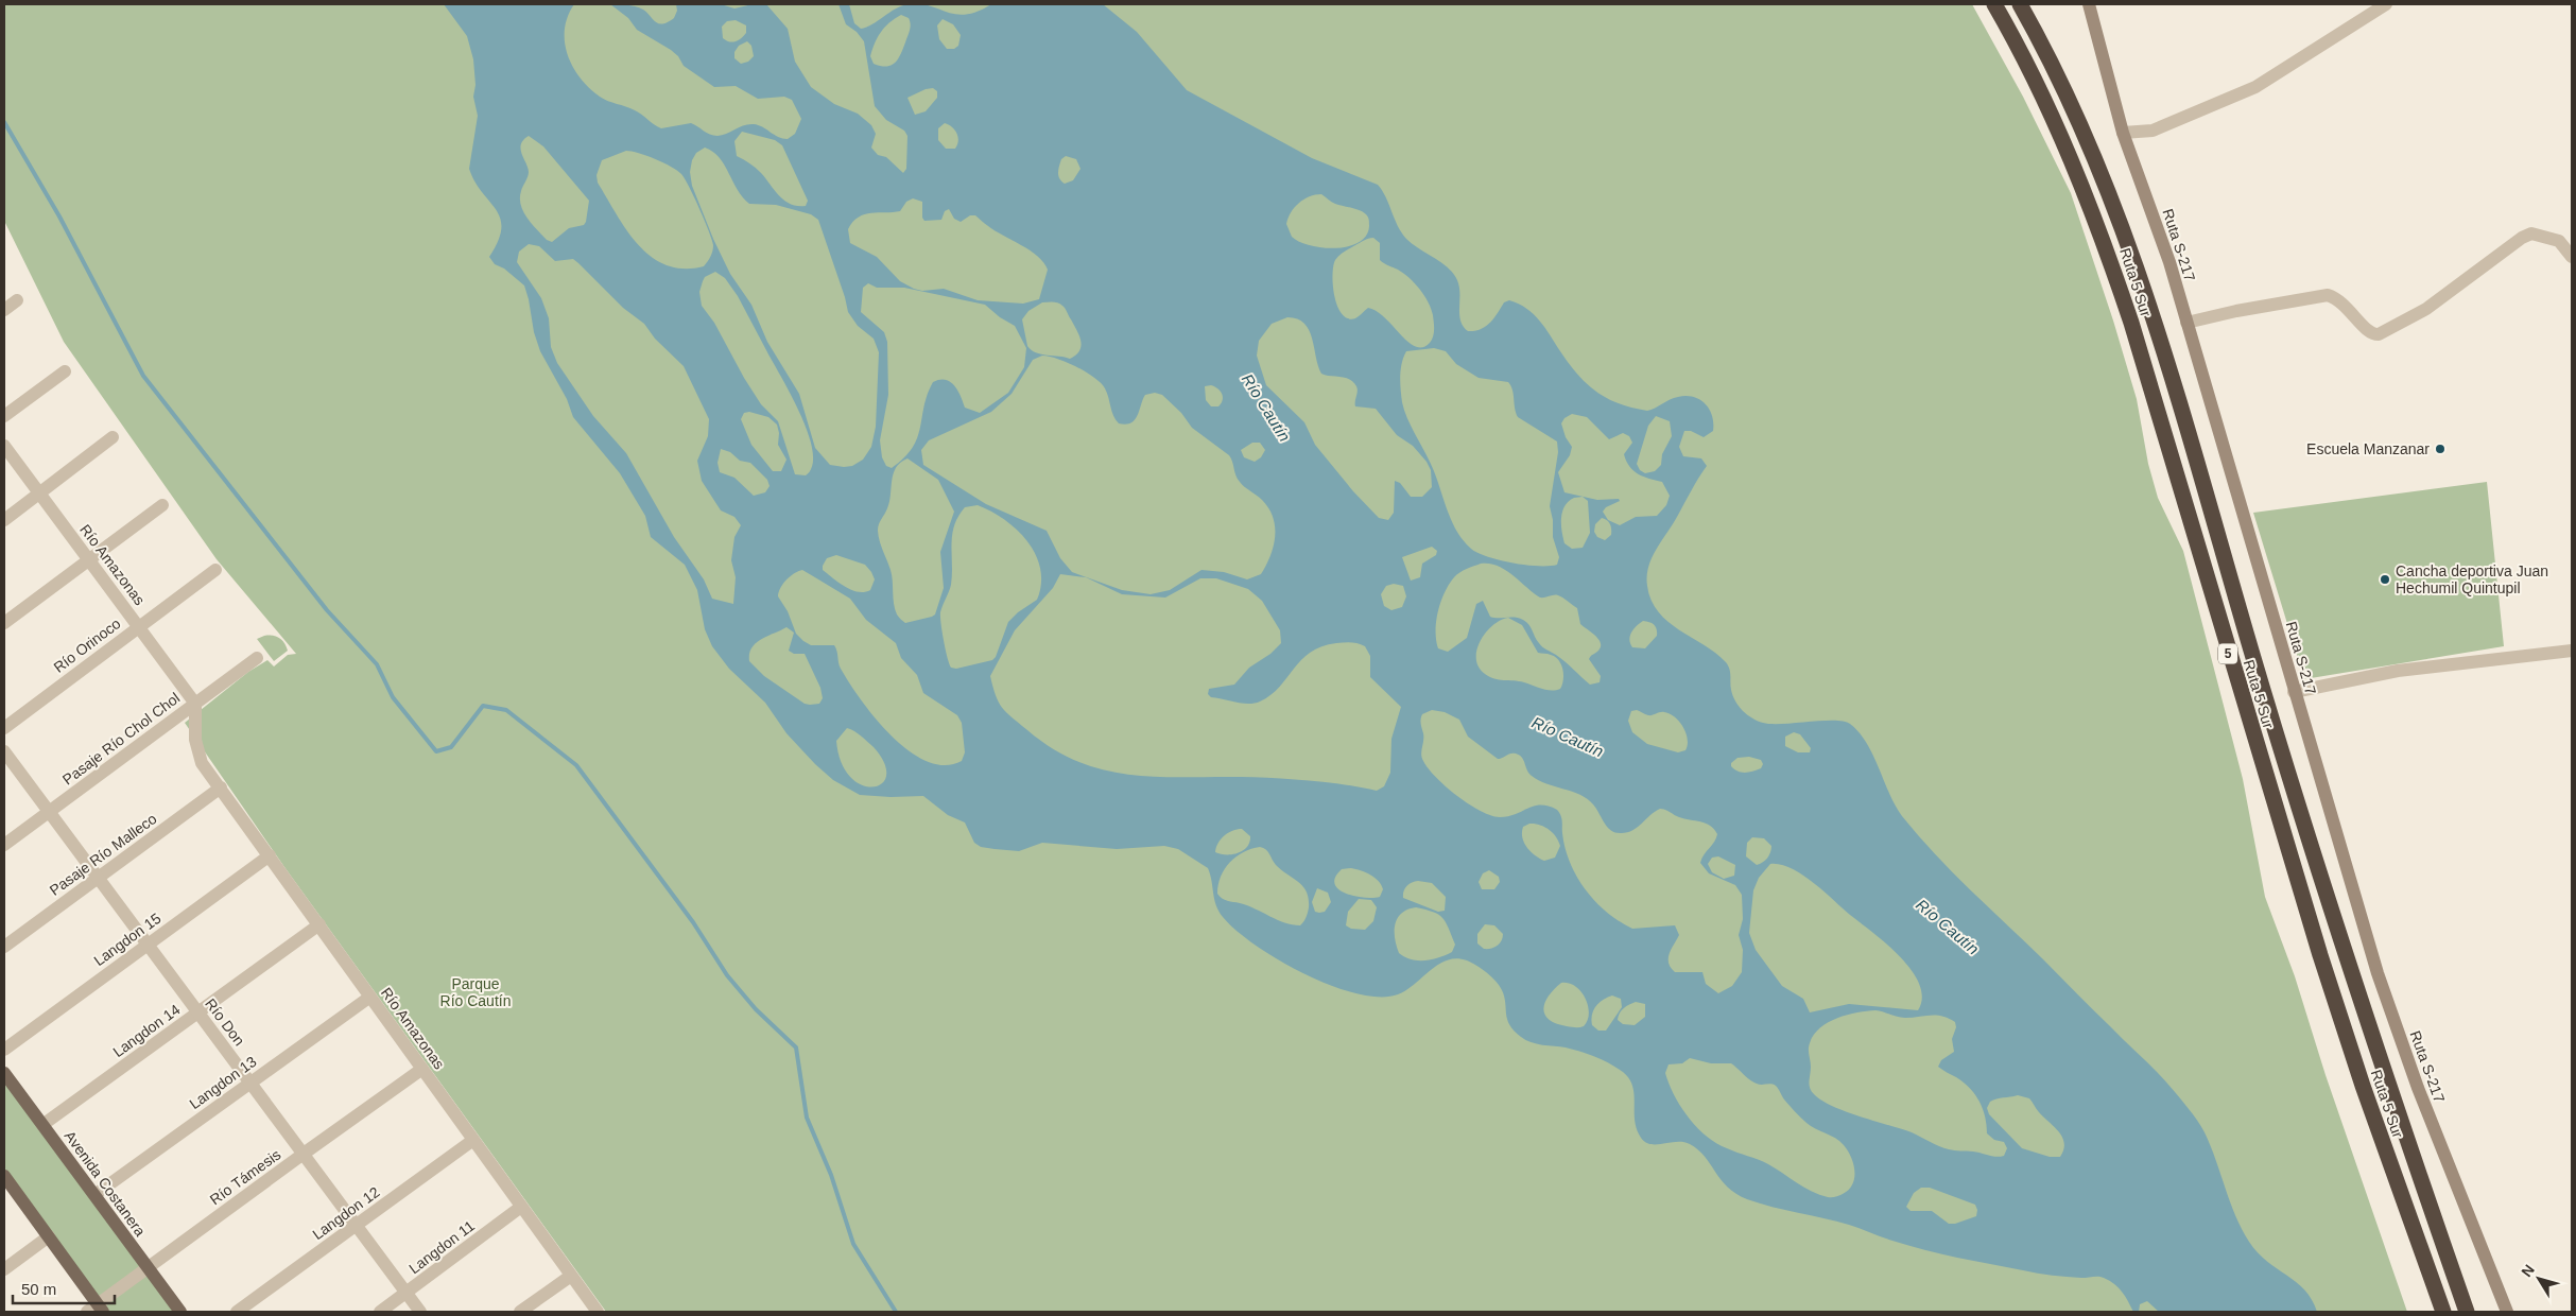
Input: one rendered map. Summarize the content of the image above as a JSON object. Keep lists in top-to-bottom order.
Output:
{
  "streets": {
    "highway": ["Ruta 5 Sur", "5"],
    "main road": ["Ruta S-217", "Avenida Costanera"],
    "street": [
      "Río Amazonas",
      "Río Orinoco",
      "Pasaje Río Chol Chol",
      "Pasaje Río Malleco",
      "Langdon 15",
      "Río Don",
      "Langdon 14",
      "Langdon 13",
      "Río Támesis",
      "Langdon 12",
      "Langdon 11"
    ]
  },
  "crossings": [
    ["Río Amazonas", "Río Orinoco"],
    ["Río Amazonas", "Pasaje Río Chol Chol"],
    ["Río Amazonas", "Pasaje Río Malleco"],
    ["Río Amazonas", "Langdon 15"],
    ["Río Amazonas", "Langdon 14"],
    ["Río Amazonas", "Langdon 13"],
    ["Río Amazonas", "Río Támesis"],
    ["Río Amazonas", "Langdon 12"],
    ["Río Amazonas", "Langdon 11"],
    ["Pasaje Río Chol Chol", "Río Don"],
    ["Pasaje Río Malleco", "Río Don"],
    ["Langdon 15", "Río Don"],
    ["Río Don", "Langdon 14"],
    ["Río Don", "Langdon 13"],
    ["Río Don", "Río Támesis"],
    ["Río Don", "Langdon 12"],
    ["Río Don", "Langdon 11"],
    ["Langdon 14", "Avenida Costanera"],
    ["Langdon 13", "Avenida Costanera"],
    ["Río Támesis", "Avenida Costanera"]
  ],
  "water": ["Río Cautín"],
  "parks": ["Parque Río Cautín"],
  "places": ["Escuela Manzanar", "Cancha deportiva Juan Hechumil Quintupil"],
  "scale_bar": "50 m",
  "north": "top left"
}
